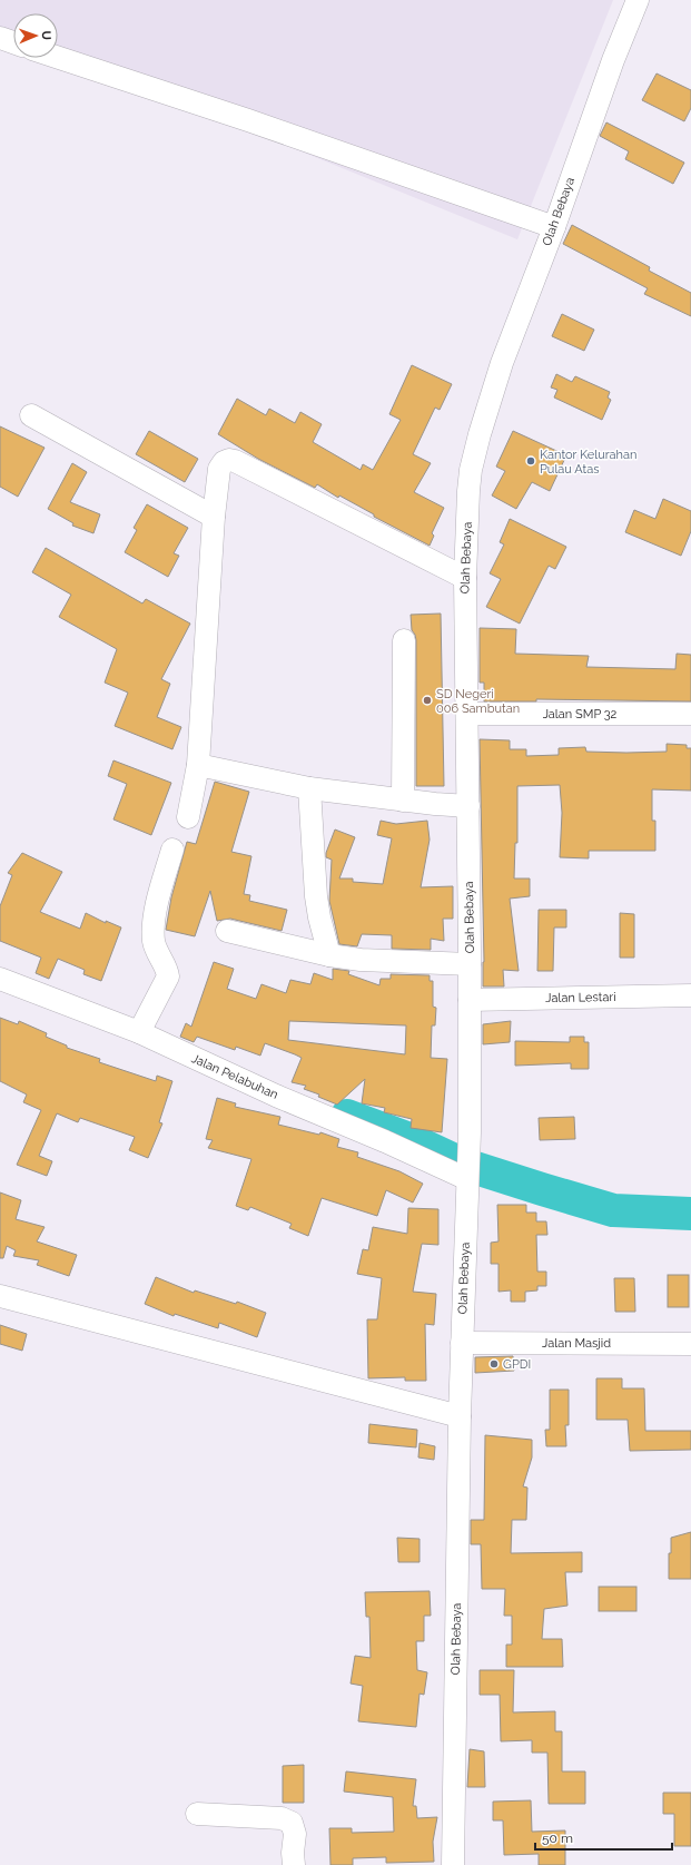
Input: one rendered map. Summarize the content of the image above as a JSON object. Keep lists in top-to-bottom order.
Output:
{
  "streets": {
    "street": [
      "Olah Bebaya",
      "Jalan SMP 32",
      "Jalan Lestari",
      "Jalan Pelabuhan",
      "Jalan Masjid"
    ]
  },
  "crossings": [
    ["Olah Bebaya", "Jalan SMP 32"],
    ["Olah Bebaya", "Jalan Lestari"],
    ["Olah Bebaya", "Jalan Pelabuhan"],
    ["Olah Bebaya", "Jalan Masjid"]
  ],
  "places": ["Kantor Kelurahan Pulau Atas", "SD Negeri 006 Sambutan", "GPDI"],
  "scale_bar": "50 m",
  "north": "right"
}
